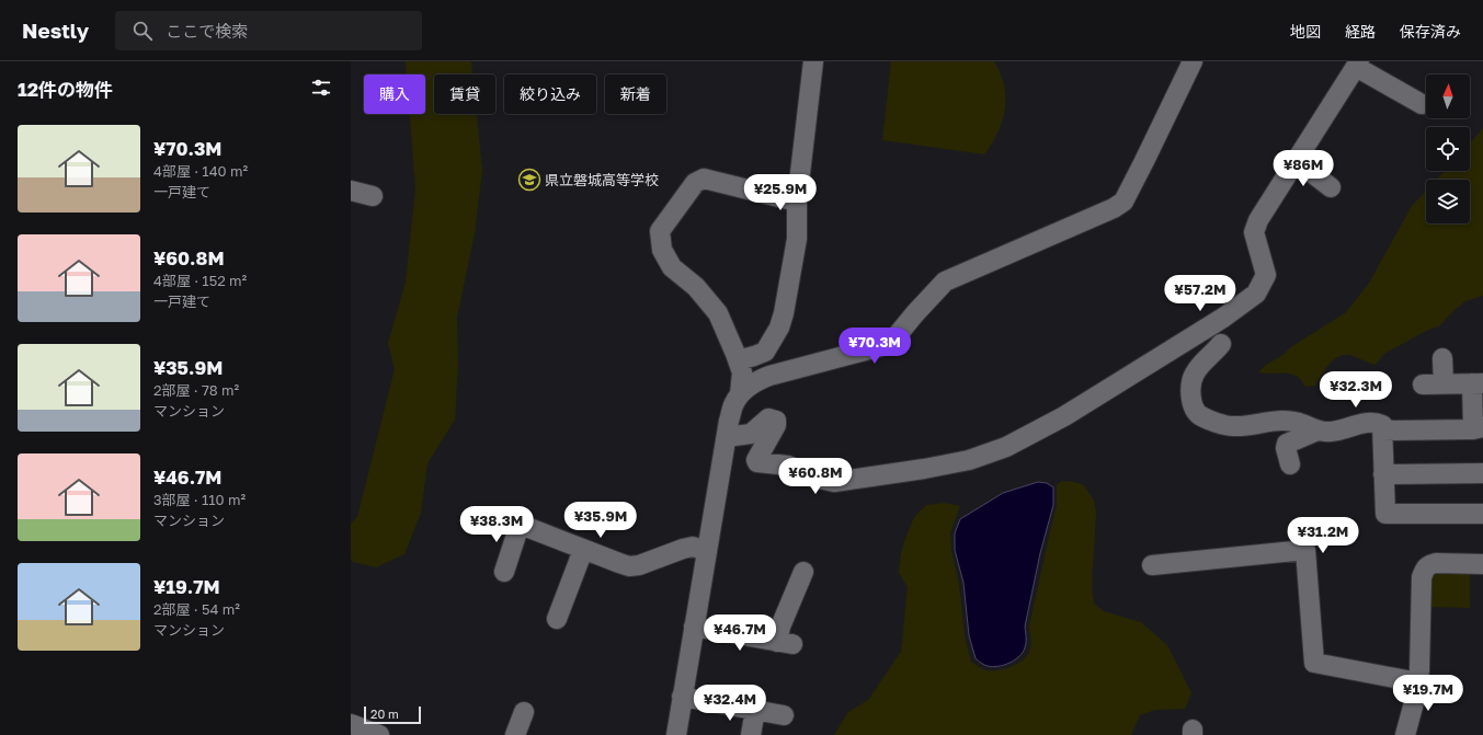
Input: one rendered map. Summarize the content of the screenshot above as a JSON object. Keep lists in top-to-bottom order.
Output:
{
  "places": {
    "school or university": ["県立磐城高等学校"]
  },
  "scale_bar": "20 m",
  "north": "top",
  "page": {
    "header": "Nestly",
    "search": "ここで検索",
    "nav": ["地図", "経路", "保存済み"],
    "heading": "12件の物件",
    "chip": [
      "購入",
      "賃貸",
      "絞り込み",
      "新着"
    ],
    "list": [
      {
        "name": "¥70.3M",
        "note": "4部屋 · 140 m² · 一戸建て"
      },
      {
        "name": "¥60.8M",
        "note": "4部屋 · 152 m² · 一戸建て"
      },
      {
        "name": "¥35.9M",
        "note": "2部屋 · 78 m² · マンション"
      },
      {
        "name": "¥46.7M",
        "note": "3部屋 · 110 m² · マンション"
      },
      {
        "name": "¥19.7M",
        "note": "2部屋 · 54 m² · マンション"
      }
    ],
    "price": [
      "¥86M",
      "¥25.9M",
      "¥57.2M",
      "¥70.3M",
      "¥32.3M",
      "¥60.8M",
      "¥35.9M",
      "¥38.3M",
      "¥31.2M",
      "¥46.7M",
      "¥19.7M",
      "¥32.4M"
    ],
    "scale": "20 m"
  }
}
